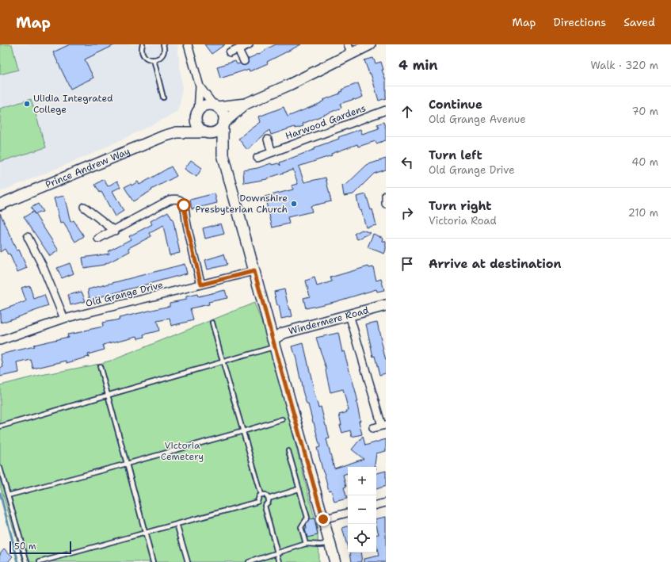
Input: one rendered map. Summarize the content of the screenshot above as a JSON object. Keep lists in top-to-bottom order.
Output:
{
  "streets": {
    "street": [
      "Harwood Gardens",
      "Prince Andrew Way",
      "Old Grange Drive",
      "Windermere Road"
    ]
  },
  "parks": ["Victoria Cemetery"],
  "places": ["Ulidia Integrated College", "Downshire Presbyterian Church"],
  "scale_bar": "50 m",
  "page": {
    "header": "Map",
    "nav": ["Map", "Directions", "Saved"],
    "heading": ["4 min", "Walk · 320 m"],
    "list": [
      ["Continue", "Old Grange Avenue", "70 m"],
      ["Turn left", "Old Grange Drive", "40 m"],
      ["Turn right", "Victoria Road", "210 m"],
      "Arrive at destination"
    ],
    "map_buttons": ["+", "−"],
    "scale": "50 m"
  }
}
